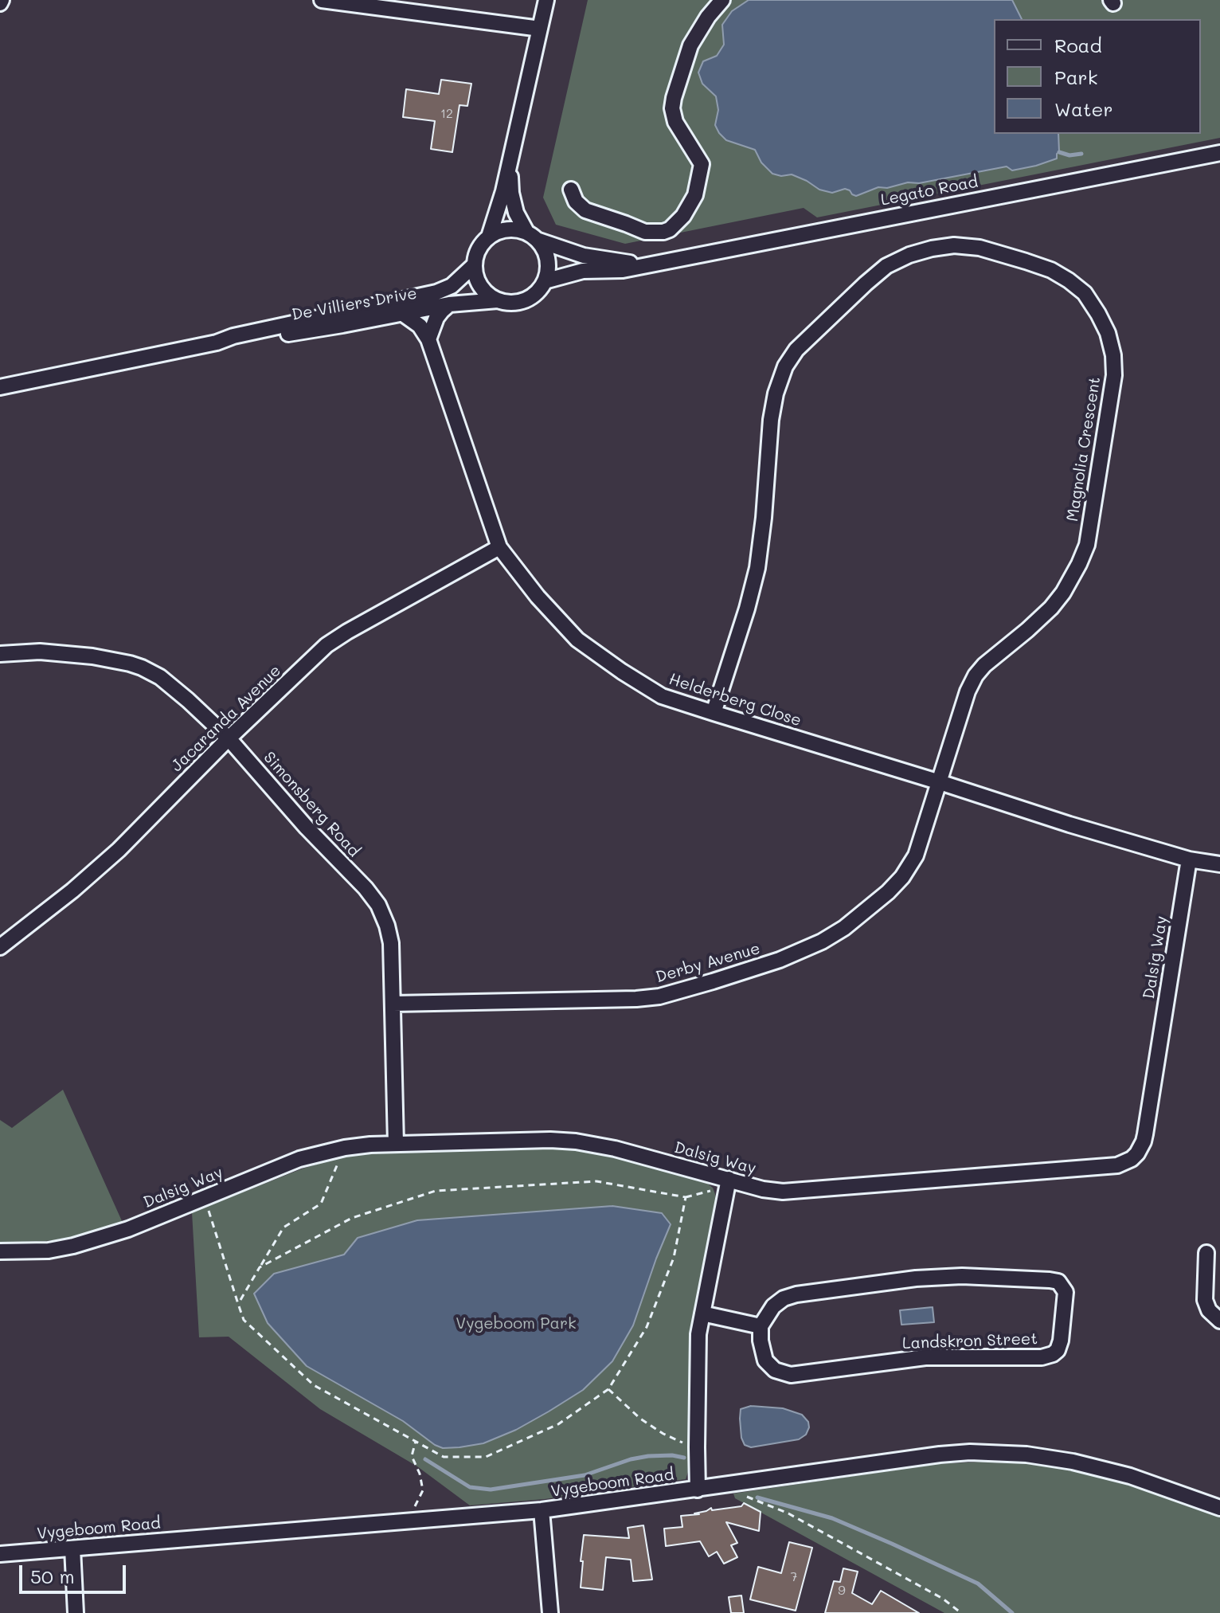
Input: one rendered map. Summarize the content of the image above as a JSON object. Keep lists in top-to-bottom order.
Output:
{
  "streets": {
    "street": [
      "Legato Road",
      "De Villiers Drive",
      "Magnolia Crescent",
      "Helderberg Close",
      "Jacaranda Avenue",
      "Simonsberg Road",
      "Dalsig Way",
      "Derby Avenue",
      "Landskron Street",
      "Vygeboom Road"
    ]
  },
  "crossings": [
    ["Legato Road", "De Villiers Drive"],
    ["De Villiers Drive", "Helderberg Close"],
    ["Magnolia Crescent", "Helderberg Close"],
    ["Magnolia Crescent", "Derby Avenue"],
    ["Helderberg Close", "Jacaranda Avenue"],
    ["Helderberg Close", "Dalsig Way"],
    ["Helderberg Close", "Derby Avenue"],
    ["Jacaranda Avenue", "Simonsberg Road"],
    ["Simonsberg Road", "Dalsig Way"],
    ["Simonsberg Road", "Derby Avenue"]
  ],
  "parks": ["Vygeboom Park"],
  "house_numbers": ["12", "7", "9"],
  "legend": ["Road", "Park", "Water"],
  "scale_bar": "50 m"
}
